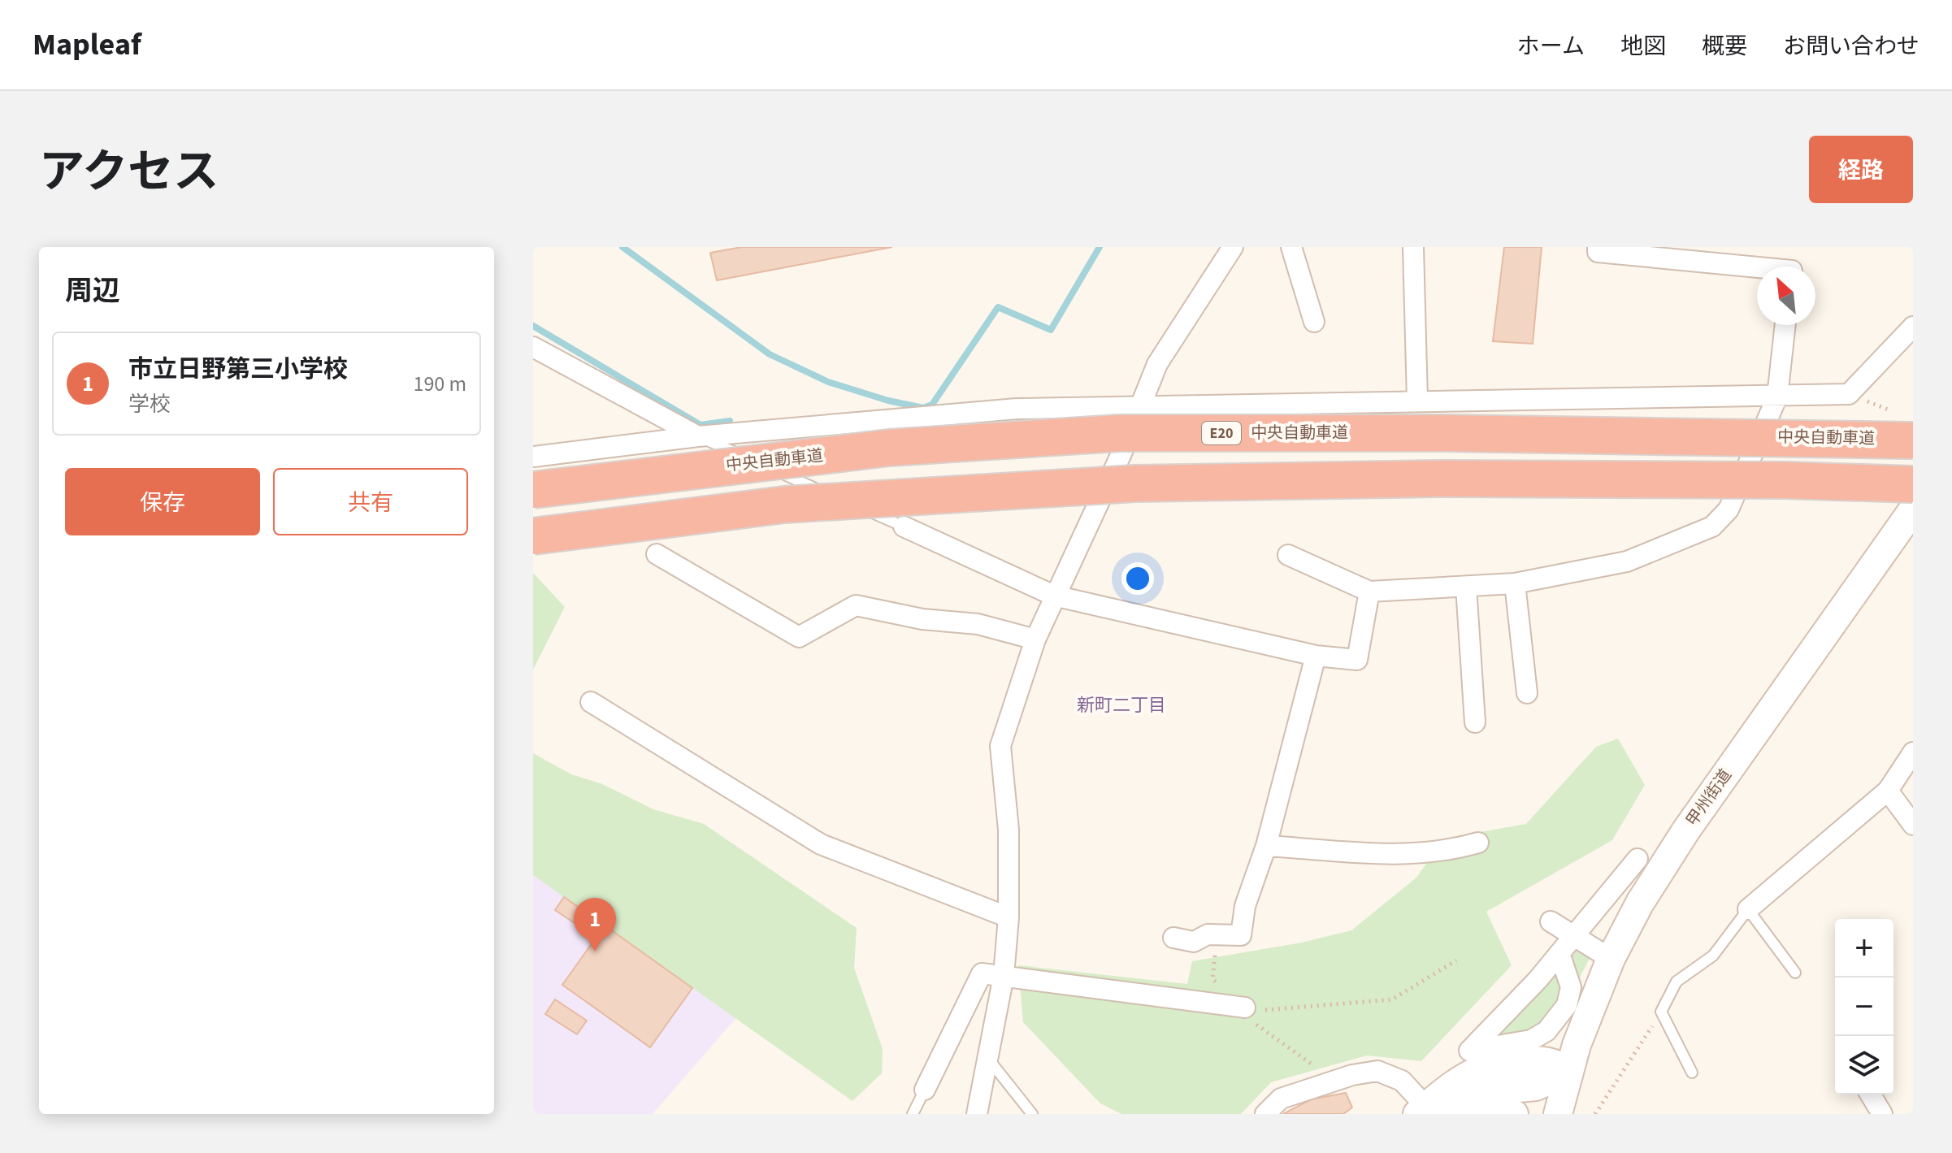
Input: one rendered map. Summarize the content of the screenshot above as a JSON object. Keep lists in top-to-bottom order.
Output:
{
  "streets": {
    "highway": ["E20", "中央自動車道"],
    "main road": ["甲州街道"]
  },
  "districts": ["新町二丁目"],
  "north": "top left",
  "page": {
    "header": "Mapleaf",
    "nav": [
      "ホーム",
      "地図",
      "概要",
      "お問い合わせ"
    ],
    "title": "アクセス",
    "buttons": [
      "経路",
      ["保存", "共有"]
    ],
    "heading": "周辺",
    "list": [
      {
        "mark": "1",
        "name": "市立日野第三小学校",
        "note": "学校",
        "value": "190 m"
      }
    ],
    "pins": "1",
    "map_buttons": ["+", "−"]
  }
}
